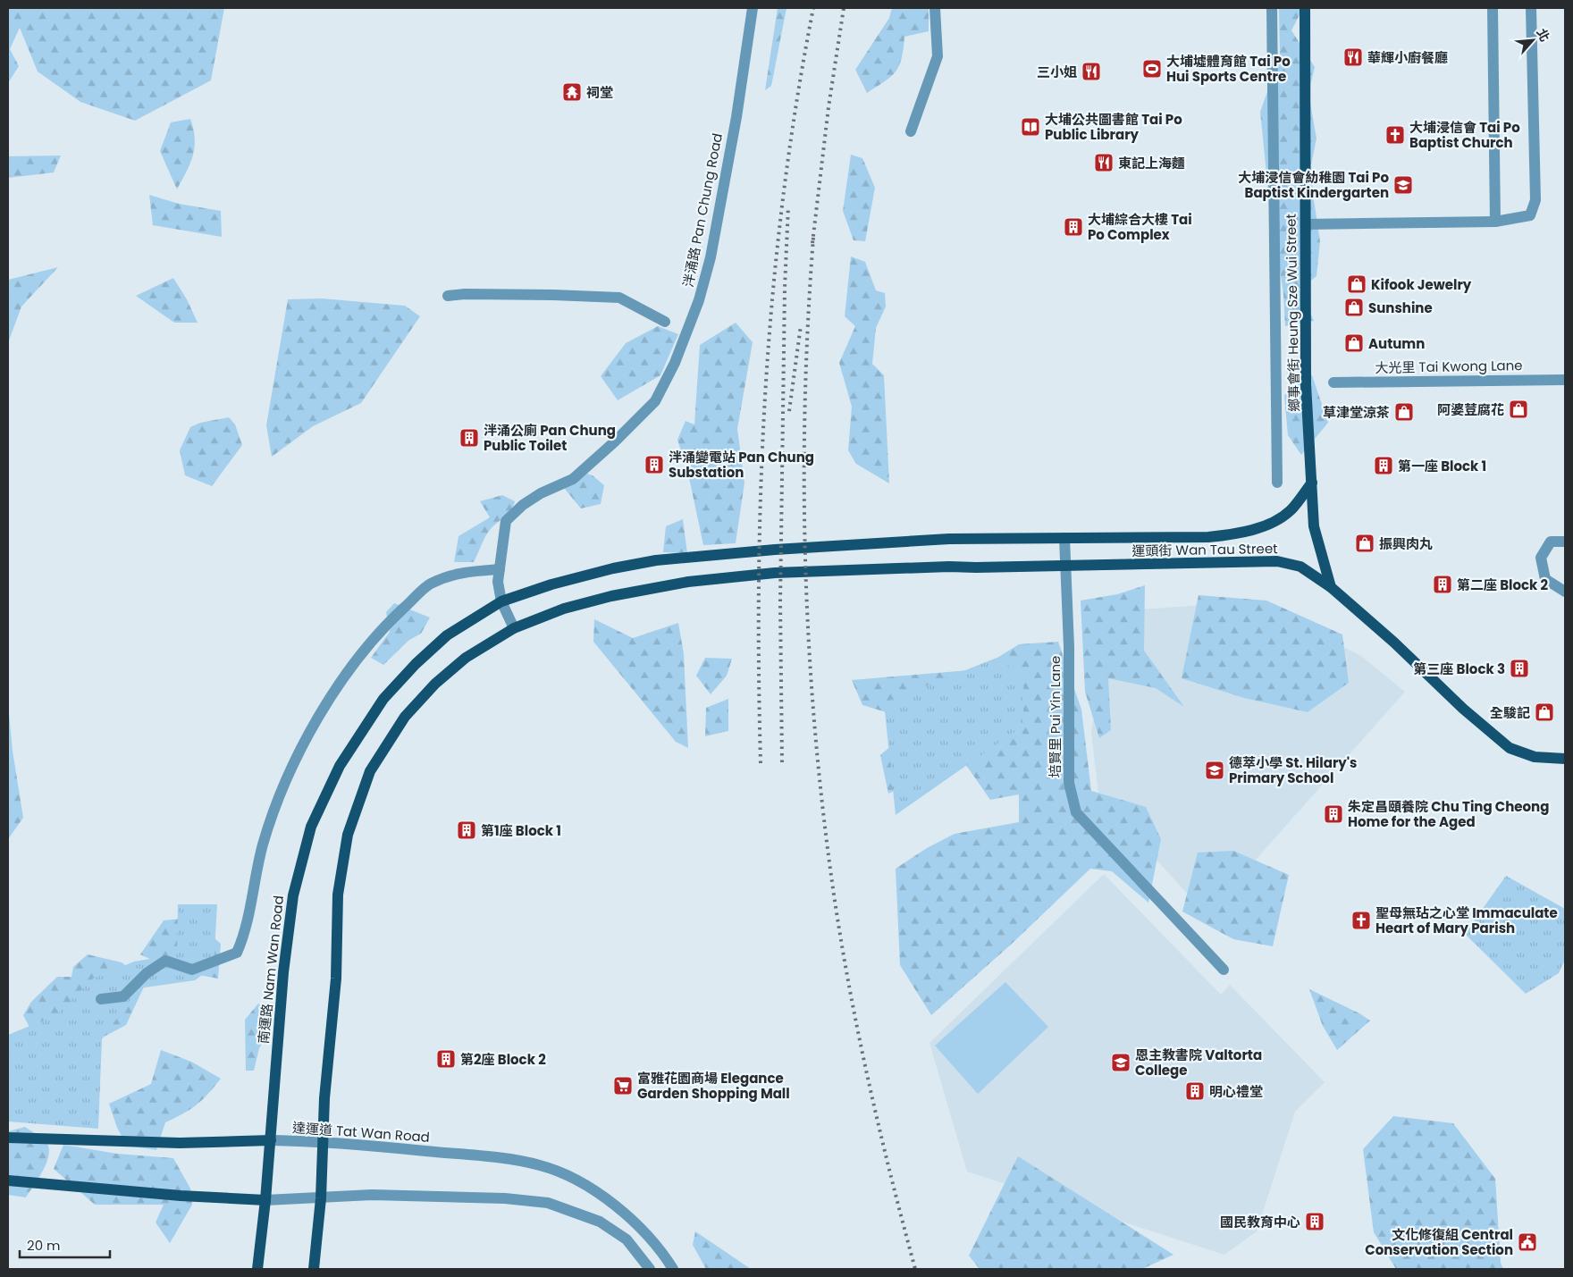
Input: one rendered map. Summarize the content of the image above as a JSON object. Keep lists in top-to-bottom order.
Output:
{
  "streets": {
    "main road": [
      "鄉事會街 Heung Sze Wui Street",
      "運頭街 Wan Tau Street",
      "南運路 Nam Wan Road",
      "達運道 Tat Wan Road"
    ],
    "street": ["泮涌路 Pan Chung Road", "大光里 Tai Kwong Lane", "培賢里 Pui Yin Lane"]
  },
  "crossings": [
    ["泮涌路 Pan Chung Road", "運頭街 Wan Tau Street"],
    ["泮涌路 Pan Chung Road", "南運路 Nam Wan Road"],
    ["鄉事會街 Heung Sze Wui Street", "運頭街 Wan Tau Street"],
    ["運頭街 Wan Tau Street", "培賢里 Pui Yin Lane"],
    ["運頭街 Wan Tau Street", "南運路 Nam Wan Road"],
    ["南運路 Nam Wan Road", "達運道 Tat Wan Road"]
  ],
  "places": {
    "restaurant": ["華輝小廚餐廳", "三小姐", "東記上海麵"],
    "sports": ["大埔墟體育館 Tai Po Hui Sports Centre"],
    "temple": ["祠堂"],
    "library": ["大埔公共圖書館 Tai Po Public Library"],
    "church": ["大埔浸信會 Tai Po Baptist Church", "聖母無玷之心堂 Immaculate Heart of Mary Parish"],
    "school or university": ["大埔浸信會糼稚園 Tai Po Baptist Kindergarten", "德萃小學 St. Hilary's Primary School", "恩主教書院 Valtorta College"],
    "building": [
      "大埔綜合大樓 Tai Po Complex",
      "泮涌公廁 Pan Chung Public Toilet",
      "泮涌變電站 Pan Chung Substation",
      "第一座 Block 1",
      "第二座 Block 2",
      "第三座 Block 3",
      "朱定昌頤養院 Chu Ting Cheong Home for the Aged",
      "第1座 Block 1",
      "第2座 Block 2",
      "明心禮堂",
      "國民教育中心"
    ],
    "shop": [
      "Kifook Jewelry",
      "Sunshine",
      "Autumn",
      "阿婆荳腐花",
      "草津堂涼茶",
      "振興肉丸",
      "全駿記"
    ],
    "supermarket": ["富雅花園商場 Elegance Garden Shopping Mall"],
    "public building": ["文化修復組 Central Conservation Section"]
  },
  "scale_bar": "20 m",
  "north": "top right"
}
